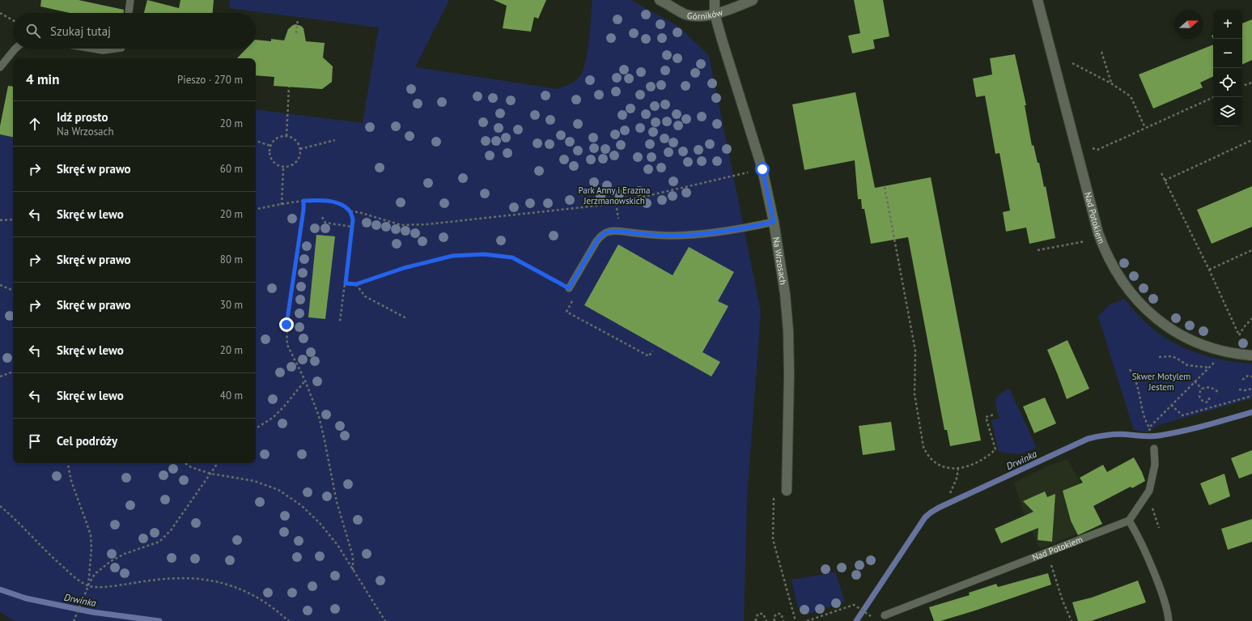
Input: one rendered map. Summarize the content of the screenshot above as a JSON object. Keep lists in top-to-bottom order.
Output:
{
  "streets": {
    "street": ["Górników", "Nad Potokiem", "Na Wrzosach"]
  },
  "crossings": [
    ["Górników", "Na Wrzosach"]
  ],
  "water": ["Drwinka"],
  "parks": ["Park Anny i Erazma Jerzmanowskich", "Skwer Motylem Jestem"],
  "north": "right",
  "page": {
    "map_buttons": ["+", "−"],
    "search": "Szukaj tutaj",
    "heading": ["4 min", "Pieszo · 270 m"],
    "list": [
      ["Idź prosto", "Na Wrzosach", "20 m"],
      ["Skręć w prawo", "60 m"],
      ["Skręć w lewo", "20 m"],
      ["Skręć w prawo", "80 m"],
      ["Skręć w prawo", "30 m"],
      ["Skręć w lewo", "20 m"],
      ["Skręć w lewo", "40 m"],
      "Cel podróży"
    ]
  }
}
